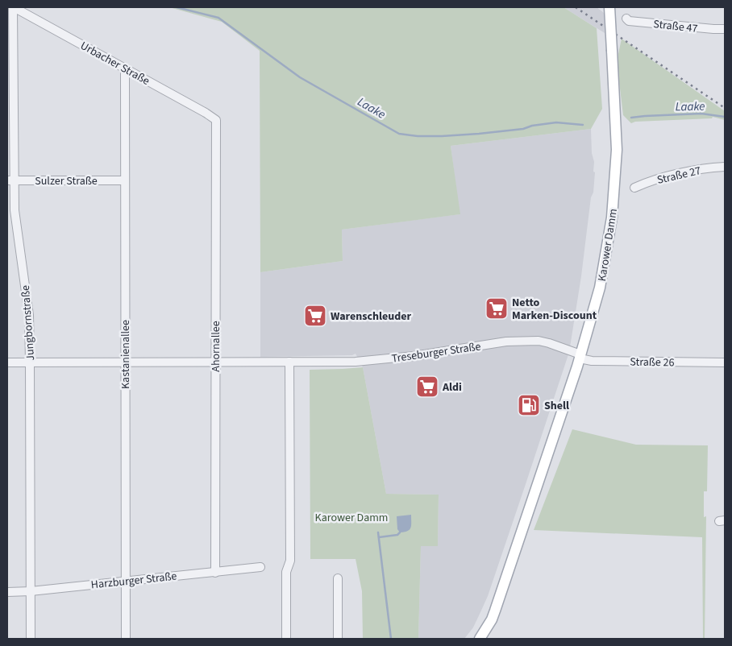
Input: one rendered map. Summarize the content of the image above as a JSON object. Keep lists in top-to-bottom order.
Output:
{
  "streets": {
    "main road": ["Karower Damm"],
    "street": [
      "Straße 47",
      "Urbacher Straße",
      "Straße 27",
      "Sulzer Straße",
      "Jungbornstraße",
      "Ahornallee",
      "Treseburger Straße",
      "Kastanienallee",
      "Straße 26",
      "Harzburger Straße"
    ]
  },
  "crossings": [
    ["Urbacher Straße", "Jungbornstraße"],
    ["Urbacher Straße", "Ahornallee"],
    ["Urbacher Straße", "Kastanienallee"],
    ["Sulzer Straße", "Jungbornstraße"],
    ["Sulzer Straße", "Kastanienallee"],
    ["Karower Damm", "Treseburger Straße"],
    ["Karower Damm", "Straße 26"],
    ["Jungbornstraße", "Treseburger Straße"],
    ["Jungbornstraße", "Harzburger Straße"],
    ["Ahornallee", "Treseburger Straße"],
    ["Ahornallee", "Harzburger Straße"],
    ["Treseburger Straße", "Kastanienallee"],
    ["Treseburger Straße", "Straße 26"],
    ["Kastanienallee", "Harzburger Straße"]
  ],
  "water": ["Laake"],
  "parks": ["Karower Damm"],
  "places": {
    "supermarket": ["Netto Marken-Discount", "Warenschleuder", "Aldi"],
    "fuel station": ["Shell"]
  }
}
